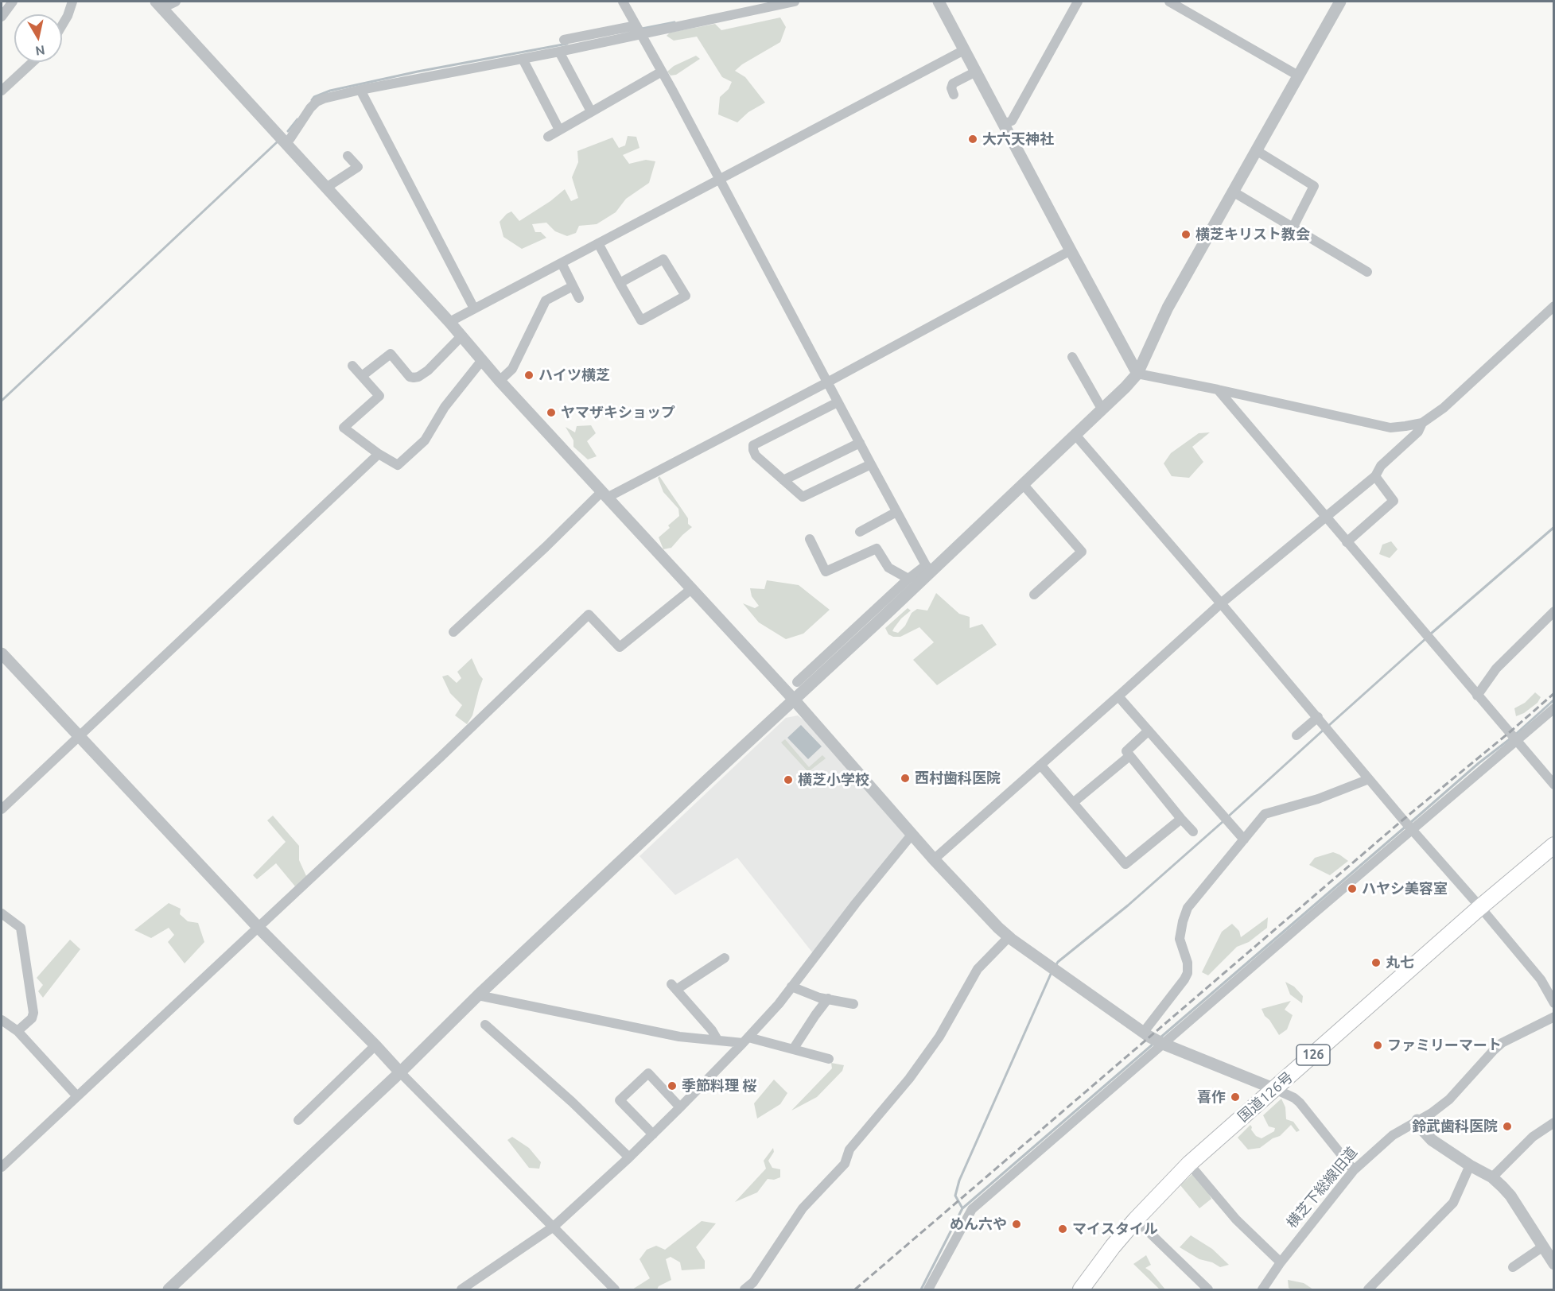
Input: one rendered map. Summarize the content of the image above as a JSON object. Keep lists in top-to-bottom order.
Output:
{
  "streets": {
    "highway": ["126", "国道126号"],
    "street": ["横芝下総線旧道"]
  },
  "places": [
    "大六天神社",
    "横芝キリスト教会",
    "ハイツ横芝",
    "ヤマザキショップ",
    "西村歯科医院",
    "横芝小学校",
    "ハヤシ美容室",
    "丸七",
    "ファミリーマート",
    "季節料理 桜",
    "喜作",
    "鈴武歯科医院",
    "めん六や",
    "マイスタイル"
  ],
  "north": "bottom"
}
